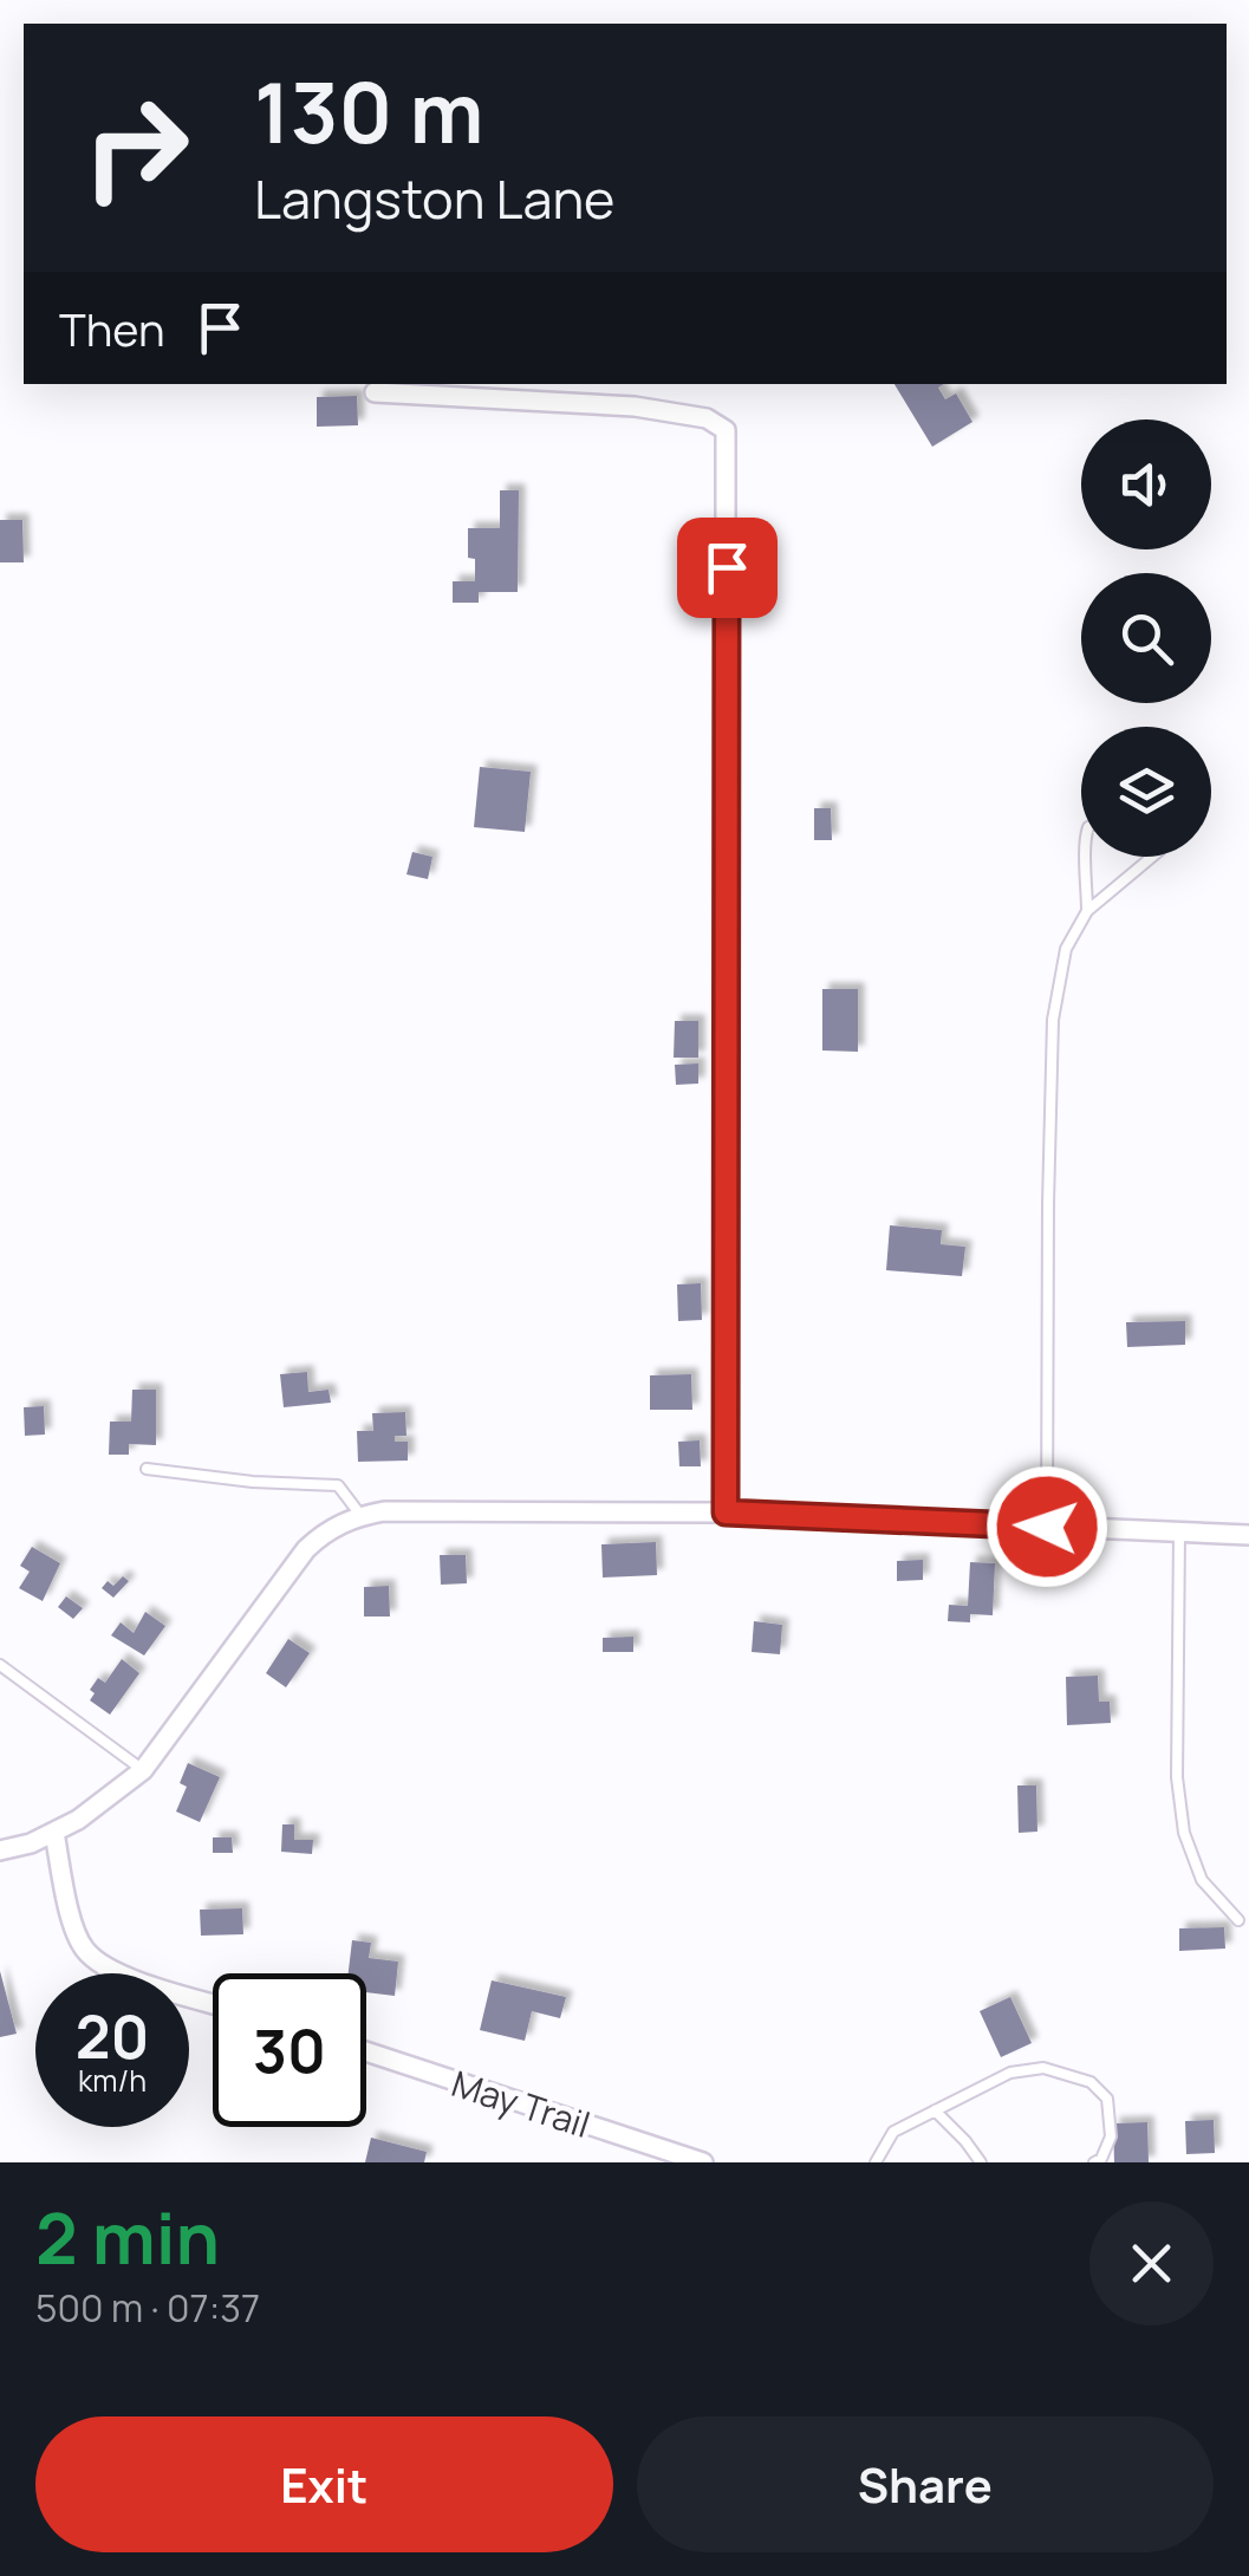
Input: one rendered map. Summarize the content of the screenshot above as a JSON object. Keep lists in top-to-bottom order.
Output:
{
  "streets": {
    "street": ["May Trail"]
  },
  "page": {
    "turn": ["130 m", "Langston Lane"],
    "then": "Then",
    "speed": "20 km/h",
    "limit": "30",
    "heading": ["2 min", "500 m · 07:37"],
    "buttons": ["Exit", "Share"]
  }
}
